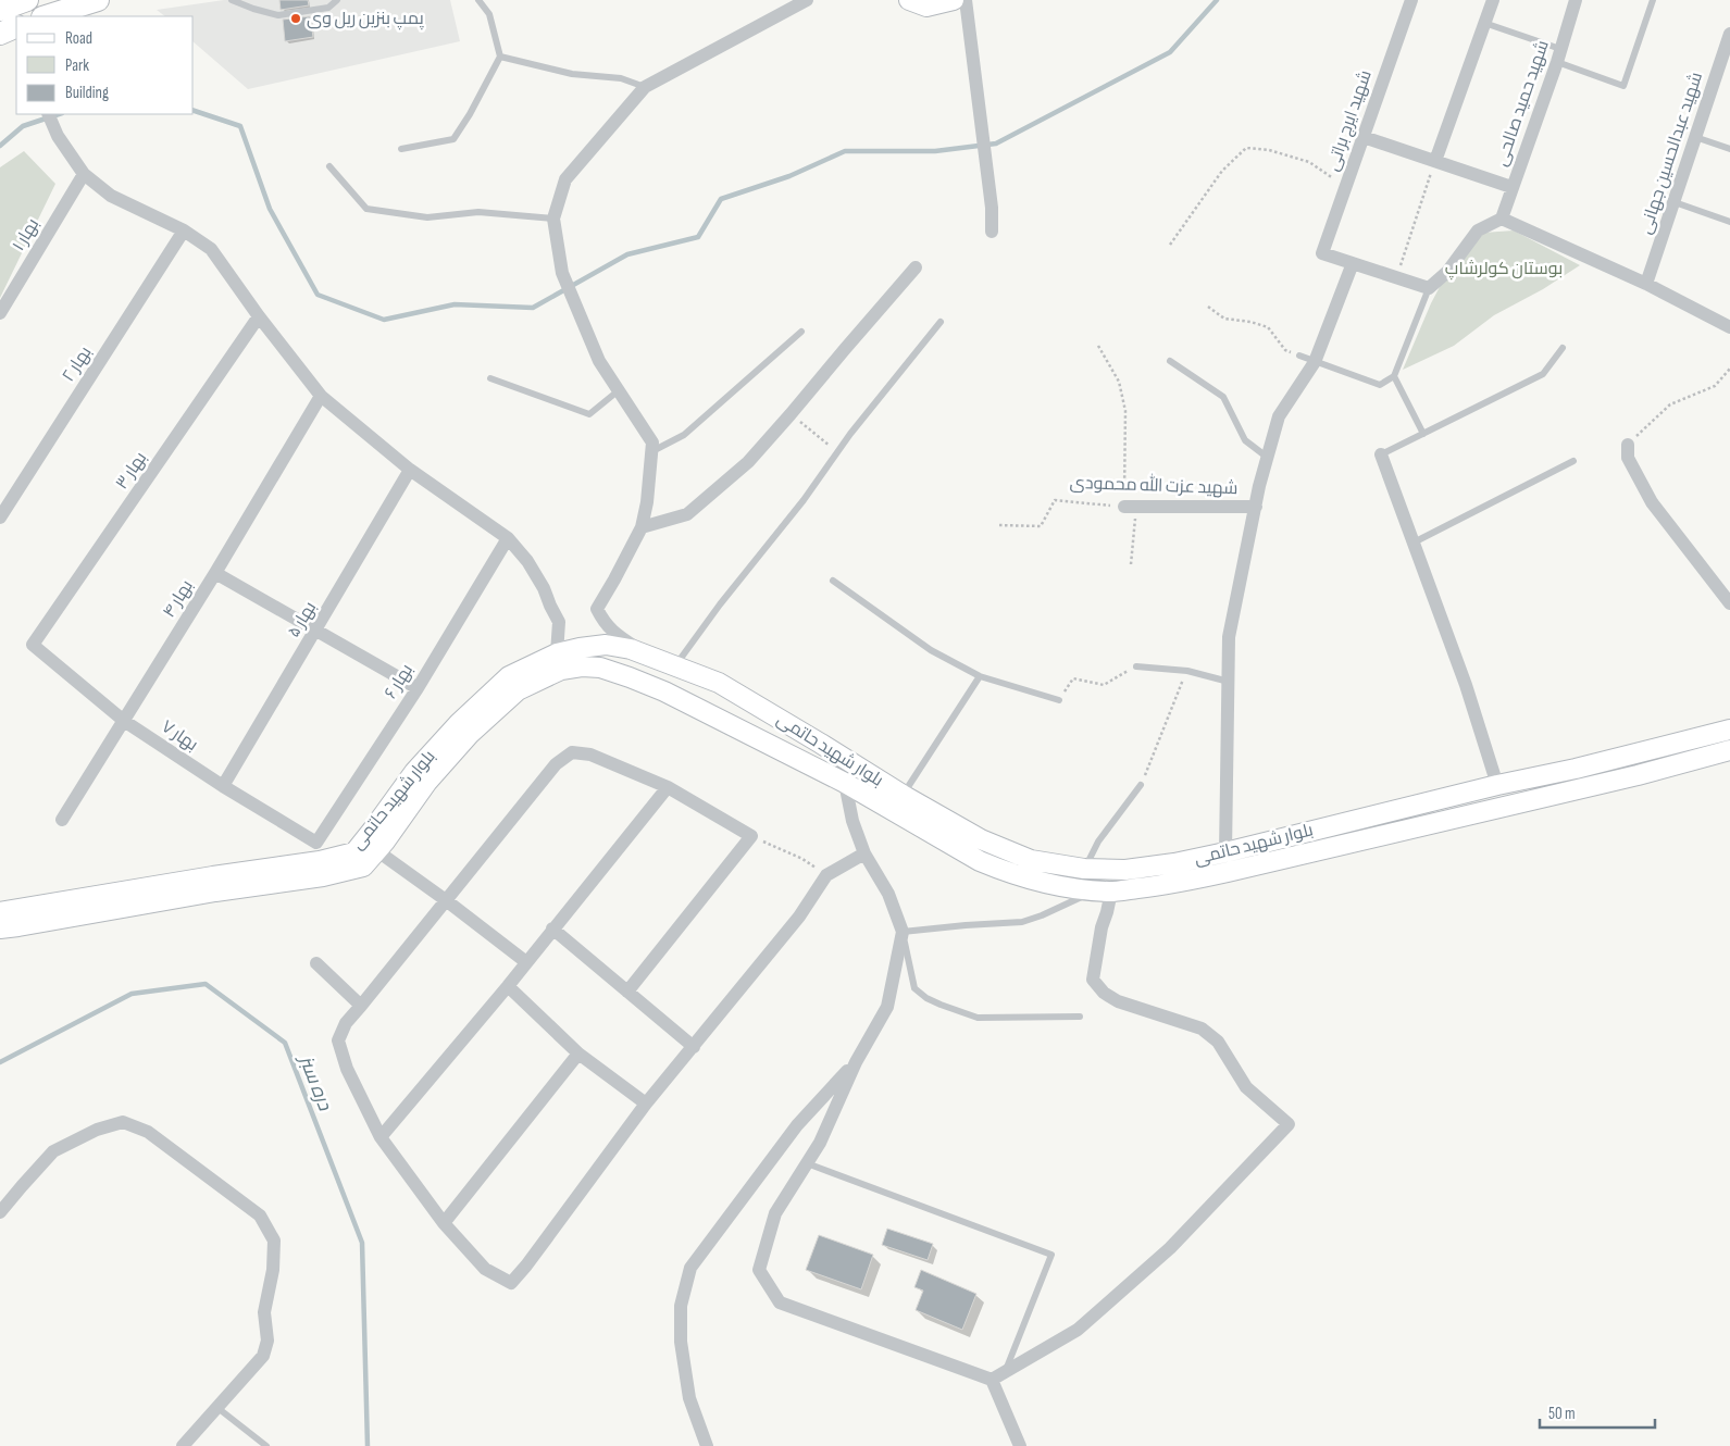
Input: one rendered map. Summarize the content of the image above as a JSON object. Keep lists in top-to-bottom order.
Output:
{
  "streets": {
    "main road": ["بلوار شهید حاتمی"],
    "street": [
      "شهید حمید صالحی",
      "شهید ایرج براتی",
      "شهید عبدالحسین جهانی",
      "بهار ۱",
      "بهار ۲",
      "بهار ۳",
      "شهید عزت الله محمودی",
      "بهار ۴",
      "بهار ۵",
      "بهار ۶",
      "بهار ۷"
    ]
  },
  "crossings": [
    ["بهار ۳", "بهار ۷"],
    ["بهار ۴", "بهار ۷"],
    ["بهار ۵", "بهار ۷"],
    ["بهار ۶", "بهار ۷"],
    ["بهار ۶", "بلوار شهید حاتمی"],
    ["بهار ۷", "بلوار شهید حاتمی"]
  ],
  "water": ["دره سبز"],
  "parks": ["بوستان کولرشاپ"],
  "places": ["پمپ بنزین ریل وی"],
  "legend": ["Road", "Park", "Building"],
  "scale_bar": "50 m"
}
